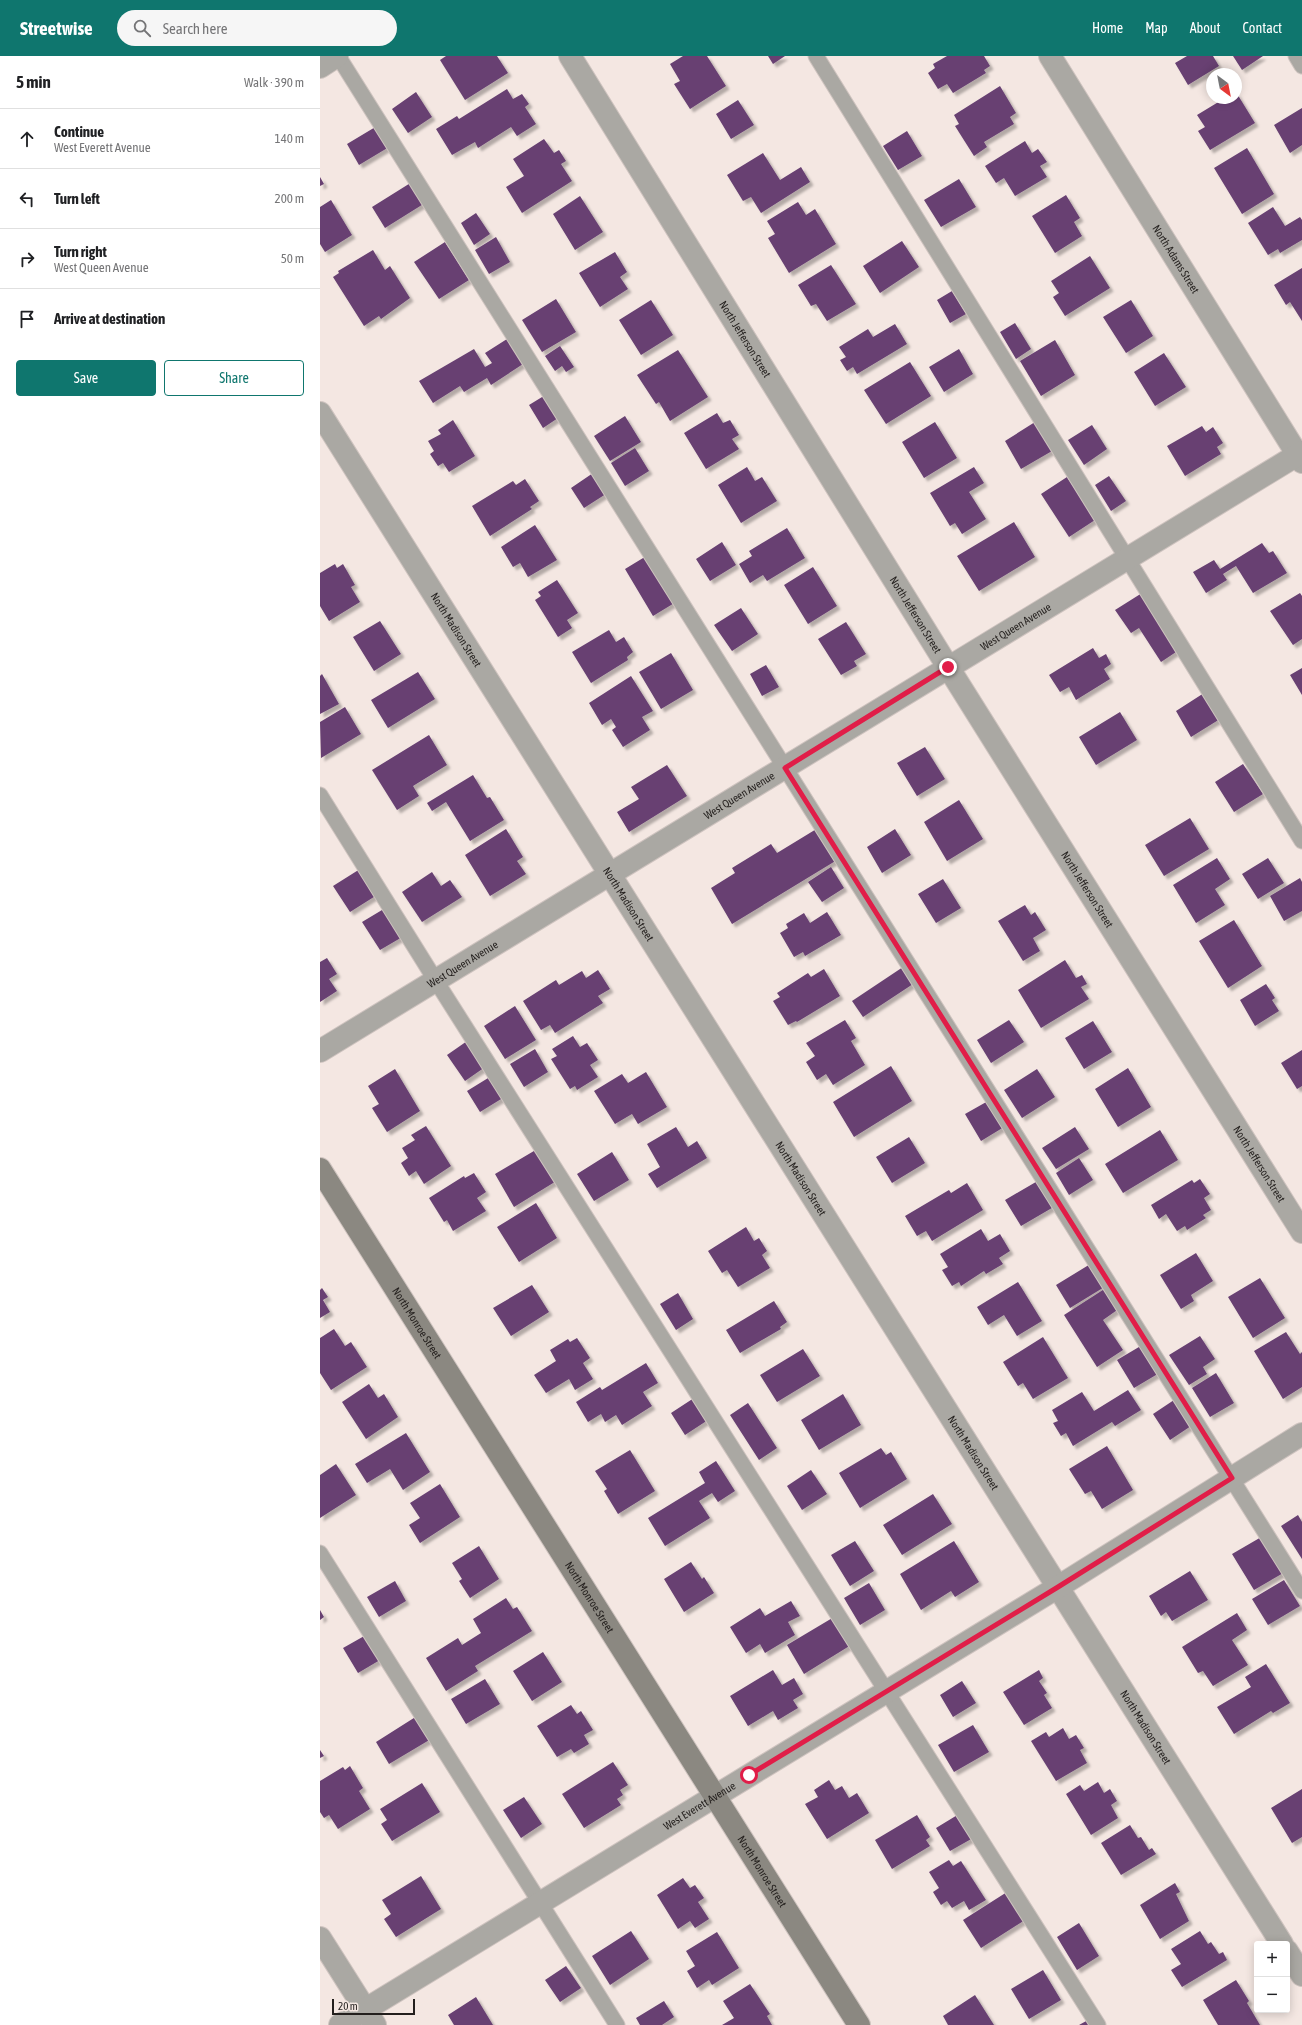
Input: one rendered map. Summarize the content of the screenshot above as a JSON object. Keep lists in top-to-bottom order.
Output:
{
  "streets": {
    "main road": ["North Monroe Street"],
    "street": [
      "North Adams Street",
      "North Jefferson Street",
      "West Queen Avenue",
      "North Madison Street",
      "West Everett Avenue"
    ]
  },
  "crossings": [
    ["North Adams Street", "West Queen Avenue"],
    ["North Jefferson Street", "West Queen Avenue"],
    ["West Queen Avenue", "North Madison Street"],
    ["North Madison Street", "West Everett Avenue"],
    ["North Monroe Street", "West Everett Avenue"]
  ],
  "scale_bar": "20 m",
  "north": "bottom right",
  "page": {
    "header": "Streetwise",
    "search": "Search here",
    "nav": [
      "Home",
      "Map",
      "About",
      "Contact"
    ],
    "heading": ["5 min", "Walk · 390 m"],
    "list": [
      ["Continue", "West Everett Avenue", "140 m"],
      ["Turn left", "200 m"],
      ["Turn right", "West Queen Avenue", "50 m"],
      "Arrive at destination"
    ],
    "buttons": ["Save", "Share"],
    "map_buttons": ["+", "−"],
    "scale": "20 m"
  }
}
